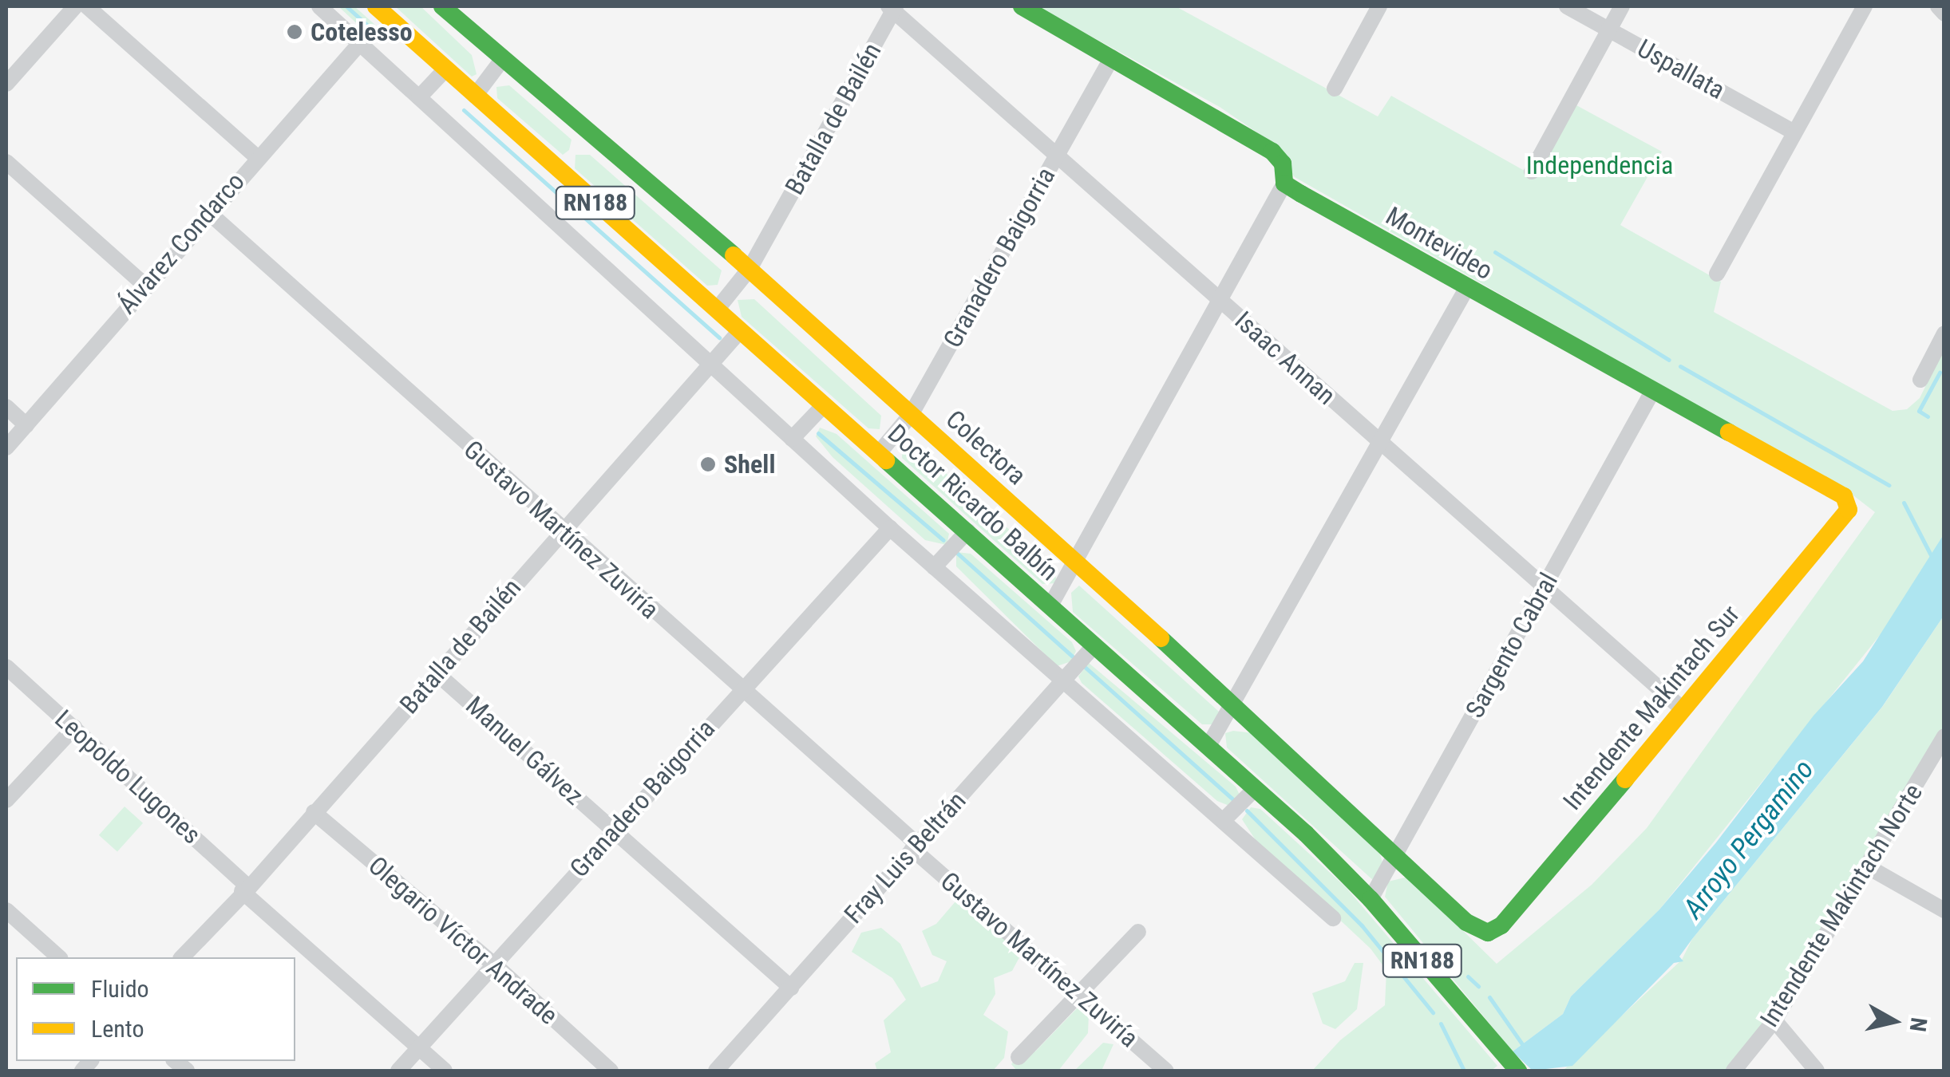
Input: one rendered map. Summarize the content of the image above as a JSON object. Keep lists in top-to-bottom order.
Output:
{
  "streets": {
    "main road": [
      "RN188",
      "Montevideo",
      "Colectora",
      "Doctor Ricardo Balbín",
      "Intendente Makintach Sur"
    ],
    "street": [
      "Uspallata",
      "Batalla de Bailén",
      "Álvarez Condarco",
      "Granadero Baigorria",
      "Isaac Annan",
      "Gustavo Martínez Zuviría",
      "Sargento Cabral",
      "Manuel Gálvez",
      "Leopoldo Lugones",
      "Fray Luis Beltrán",
      "Intendente Makintach Norte",
      "Olegario Víctor Andrade"
    ]
  },
  "crossings": [
    ["Batalla de Bailén", "Isaac Annan"],
    ["Batalla de Bailén", "Colectora"],
    ["Batalla de Bailén", "Doctor Ricardo Balbín"],
    ["Batalla de Bailén", "Gustavo Martínez Zuviría"],
    ["Batalla de Bailén", "Manuel Gálvez"],
    ["Batalla de Bailén", "Leopoldo Lugones"],
    ["Batalla de Bailén", "Olegario Víctor Andrade"],
    ["RN188", "Doctor Ricardo Balbín"],
    ["Álvarez Condarco", "Gustavo Martínez Zuviría"],
    ["Montevideo", "Sargento Cabral"],
    ["Montevideo", "Intendente Makintach Sur"],
    ["Granadero Baigorria", "Isaac Annan"],
    ["Granadero Baigorria", "Colectora"],
    ["Granadero Baigorria", "Doctor Ricardo Balbín"],
    ["Granadero Baigorria", "Gustavo Martínez Zuviría"],
    ["Granadero Baigorria", "Manuel Gálvez"],
    ["Granadero Baigorria", "Leopoldo Lugones"],
    ["Granadero Baigorria", "Olegario Víctor Andrade"],
    ["Isaac Annan", "Sargento Cabral"],
    ["Isaac Annan", "Intendente Makintach Sur"],
    ["Colectora", "Sargento Cabral"],
    ["Colectora", "Intendente Makintach Sur"],
    ["Doctor Ricardo Balbín", "Sargento Cabral"],
    ["Doctor Ricardo Balbín", "Fray Luis Beltrán"],
    ["Gustavo Martínez Zuviría", "Fray Luis Beltrán"],
    ["Manuel Gálvez", "Fray Luis Beltrán"]
  ],
  "water": ["Arroyo Pergamino"],
  "parks": ["Independencia"],
  "places": ["Cotelesso", "Shell"],
  "legend": ["Fluido", "Lento"],
  "north": "right"
}
